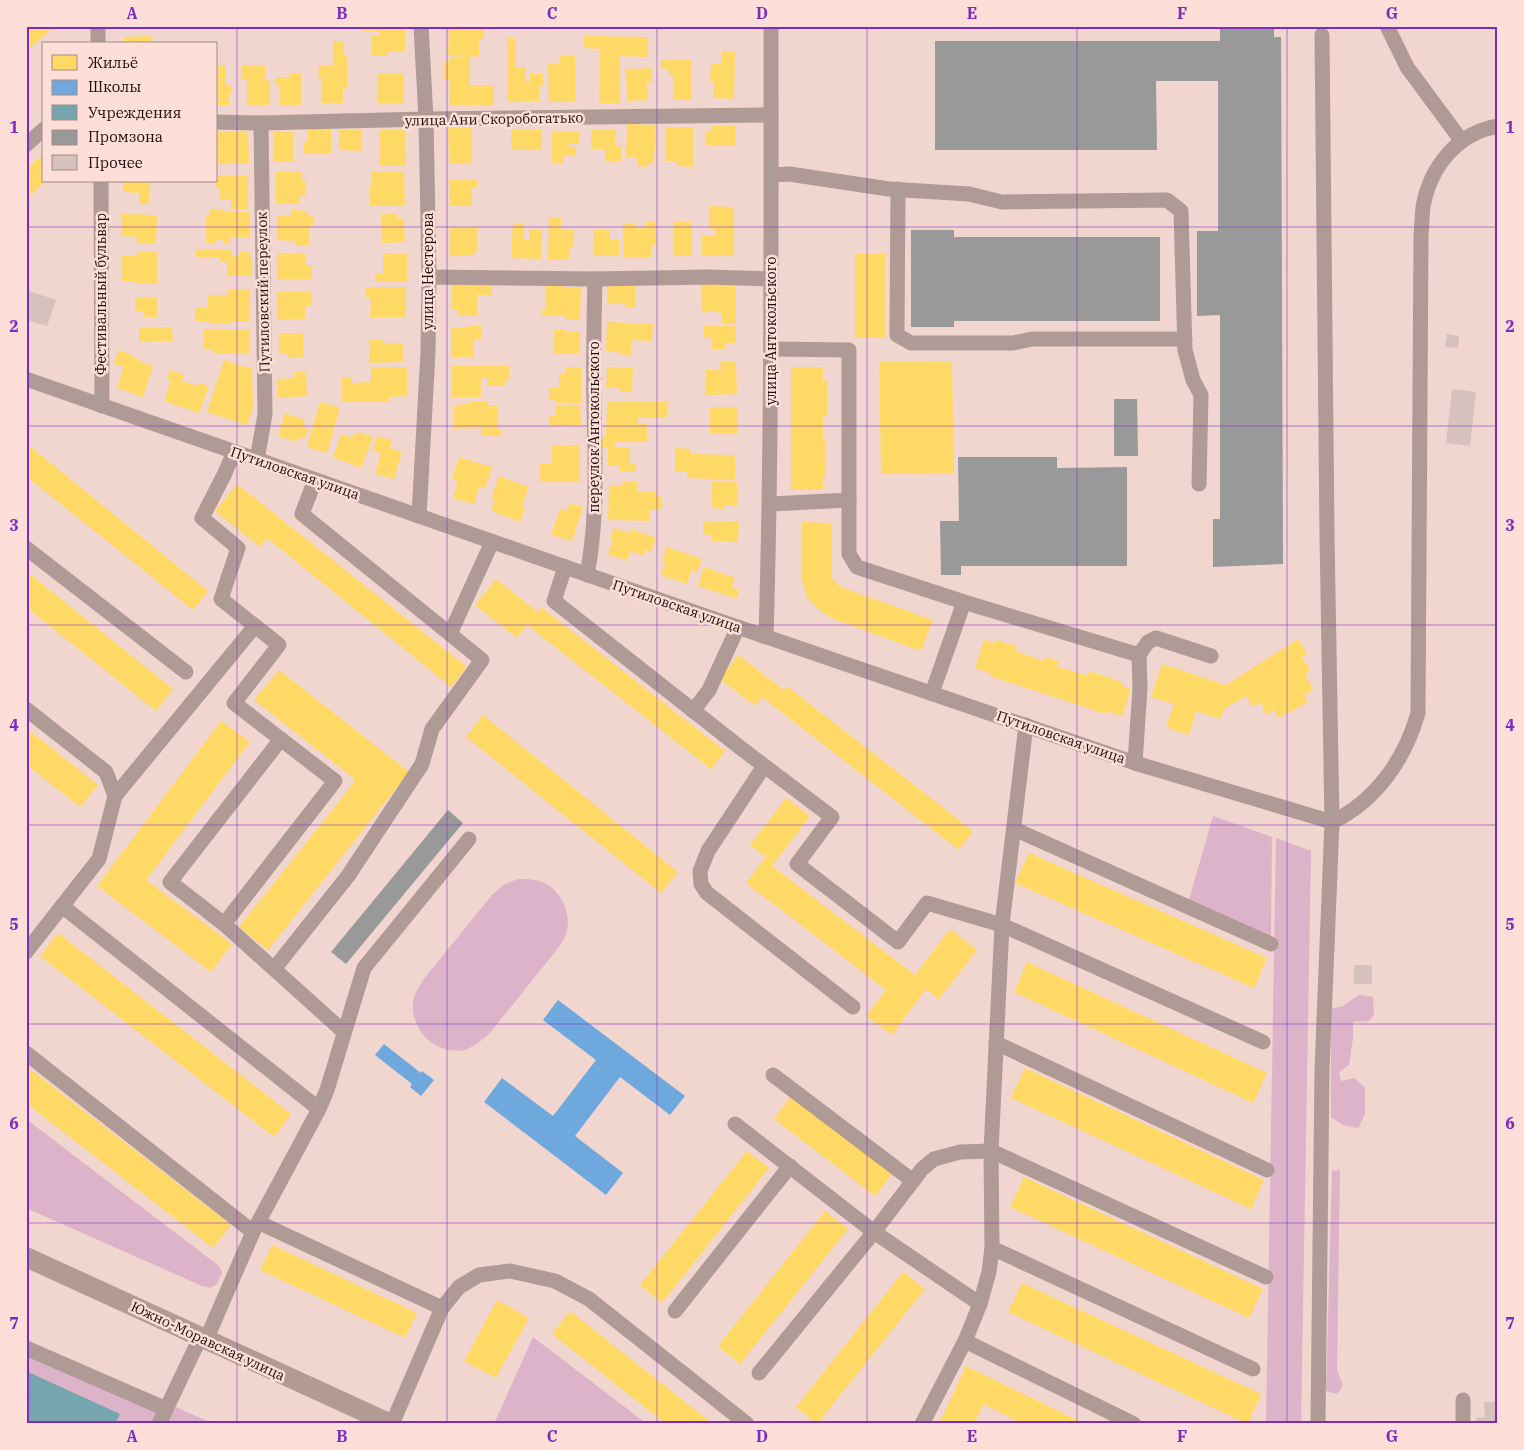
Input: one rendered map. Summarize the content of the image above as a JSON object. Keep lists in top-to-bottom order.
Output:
{
  "streets": {
    "main road": ["Южно-Моравская улица"],
    "street": [
      "улица Ани Скоробогатько",
      "улица Нестерова",
      "Путиловский переулок",
      "Фестивальный бульвар",
      "улица Антокольского",
      "переулок Антокольского",
      "Путиловская улица"
    ]
  },
  "crossings": [
    ["улица Ани Скоробогатько", "улица Нестерова"],
    ["улица Ани Скоробогатько", "Путиловский переулок"],
    ["улица Ани Скоробогатько", "улица Антокольского"],
    ["улица Нестерова", "Путиловская улица"],
    ["Путиловский переулок", "Путиловская улица"],
    ["Фестивальный бульвар", "Путиловская улица"],
    ["улица Антокольского", "Путиловская улица"],
    ["переулок Антокольского", "Путиловская улица"]
  ],
  "legend": [
    "Жильё",
    "Школы",
    "Учреждения",
    "Промзона",
    "Прочее"
  ],
  "grid": {
    "columns": [
      "A",
      "B",
      "C",
      "D",
      "E",
      "F",
      "G"
    ],
    "rows": [
      "1",
      "2",
      "3",
      "4",
      "5",
      "6",
      "7"
    ]
  }
}
